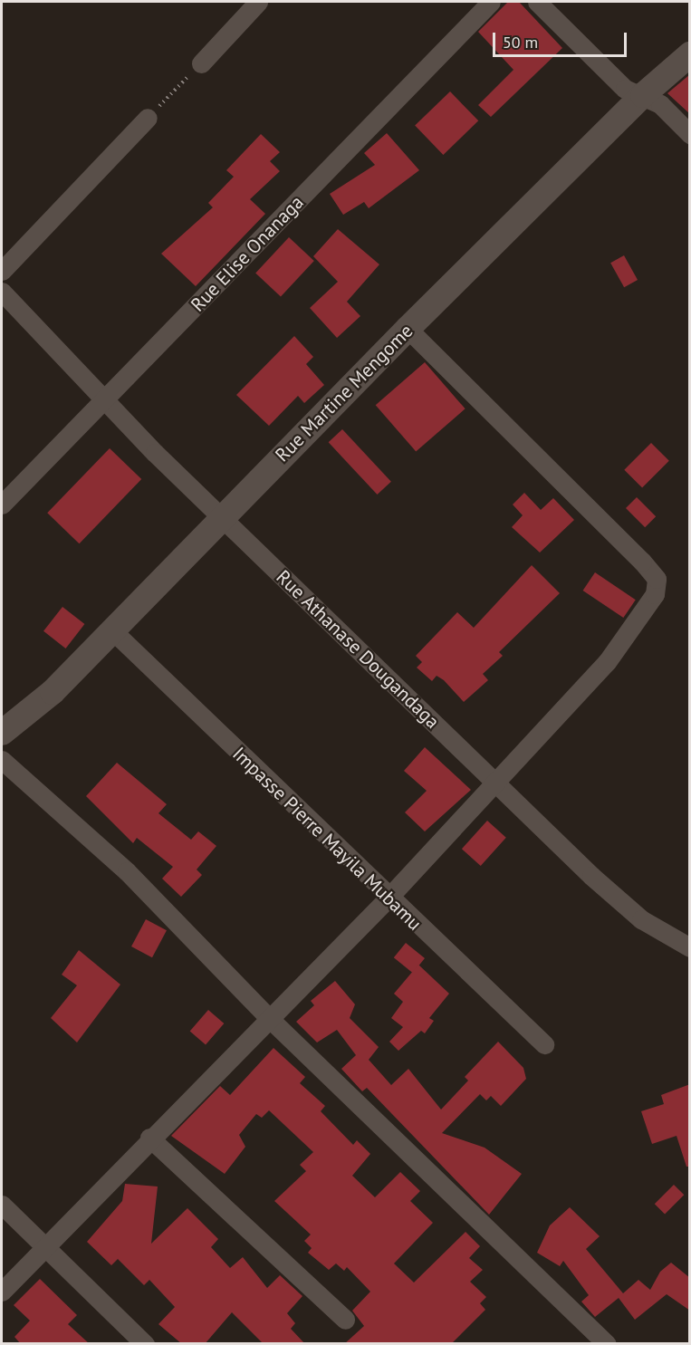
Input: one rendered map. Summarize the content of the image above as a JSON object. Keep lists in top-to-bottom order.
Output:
{
  "streets": {
    "street": [
      "Rue Elise Onanaga",
      "Rue Martine Mengome",
      "Rue Athanase Dougandaga",
      "Impasse Pierre Mayila Mubamu"
    ]
  },
  "crossings": [
    ["Rue Elise Onanaga", "Rue Athanase Dougandaga"],
    ["Rue Martine Mengome", "Rue Athanase Dougandaga"],
    ["Rue Martine Mengome", "Impasse Pierre Mayila Mubamu"]
  ],
  "scale_bar": "50 m"
}
